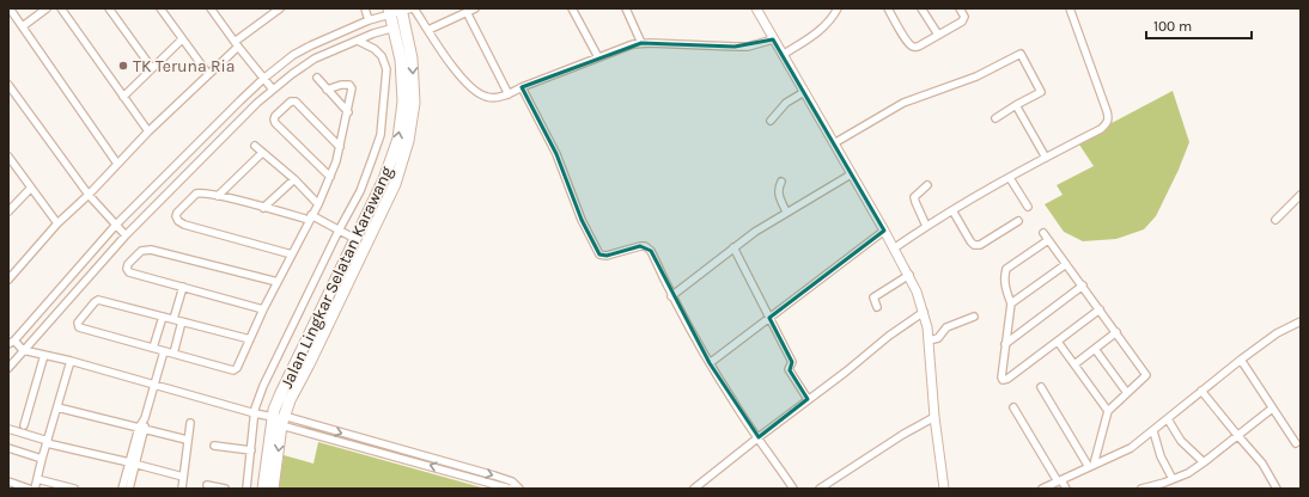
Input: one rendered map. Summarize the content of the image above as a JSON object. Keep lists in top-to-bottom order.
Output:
{
  "streets": {
    "main road": ["Jalan Lingkar Selatan Karawang"]
  },
  "places": ["TK Teruna Ria"],
  "scale_bar": "100 m"
}
